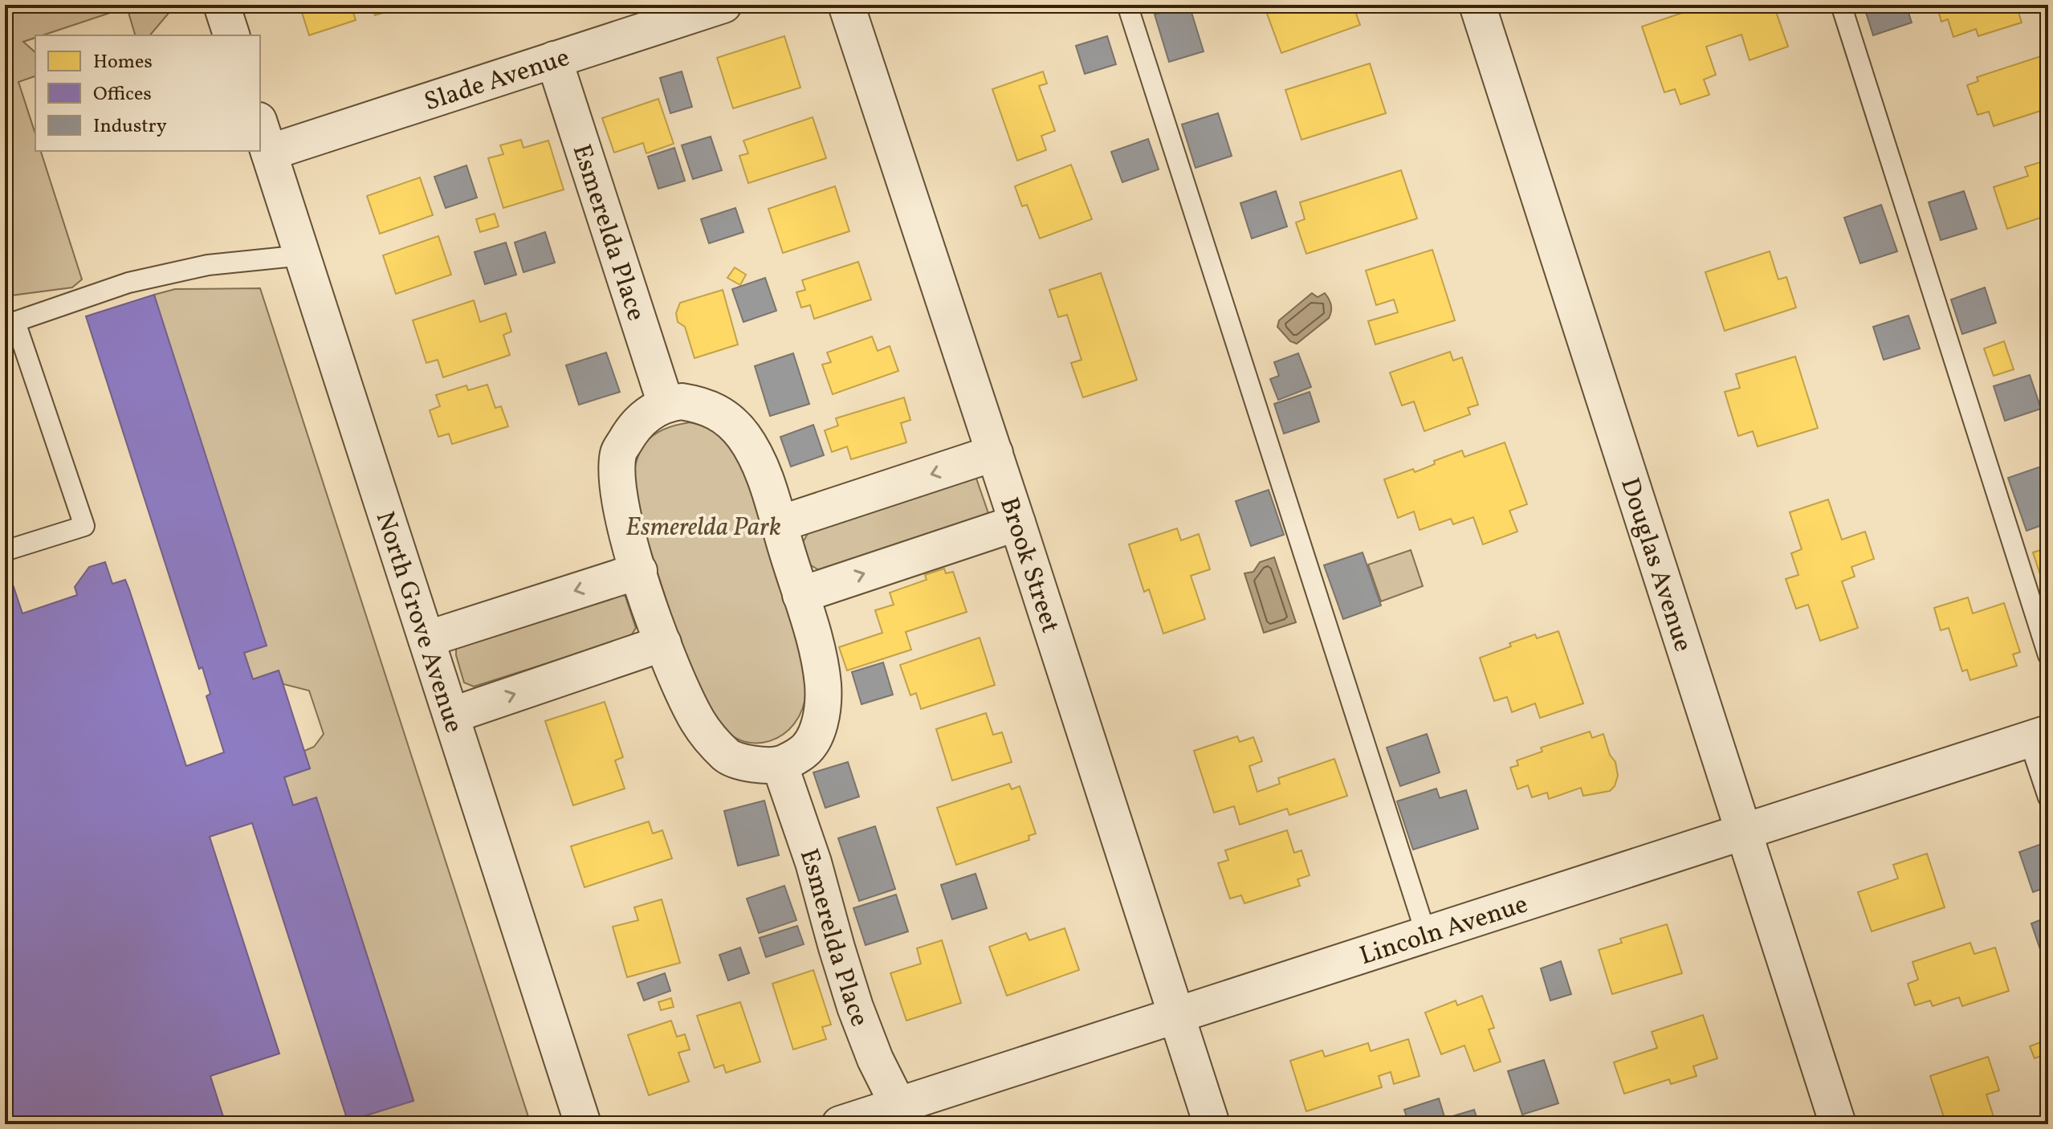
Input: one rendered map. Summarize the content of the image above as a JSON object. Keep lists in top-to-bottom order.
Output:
{
  "streets": {
    "street": [
      "Slade Avenue",
      "Esmerelda Place",
      "Brook Street",
      "Douglas Avenue",
      "North Grove Avenue",
      "Lincoln Avenue"
    ]
  },
  "crossings": [
    ["Slade Avenue", "Esmerelda Place"],
    ["Slade Avenue", "North Grove Avenue"],
    ["Esmerelda Place", "Lincoln Avenue"],
    ["Brook Street", "Lincoln Avenue"],
    ["Douglas Avenue", "Lincoln Avenue"]
  ],
  "parks": ["Esmerelda Park"],
  "legend": ["Homes", "Offices", "Industry"]
}
